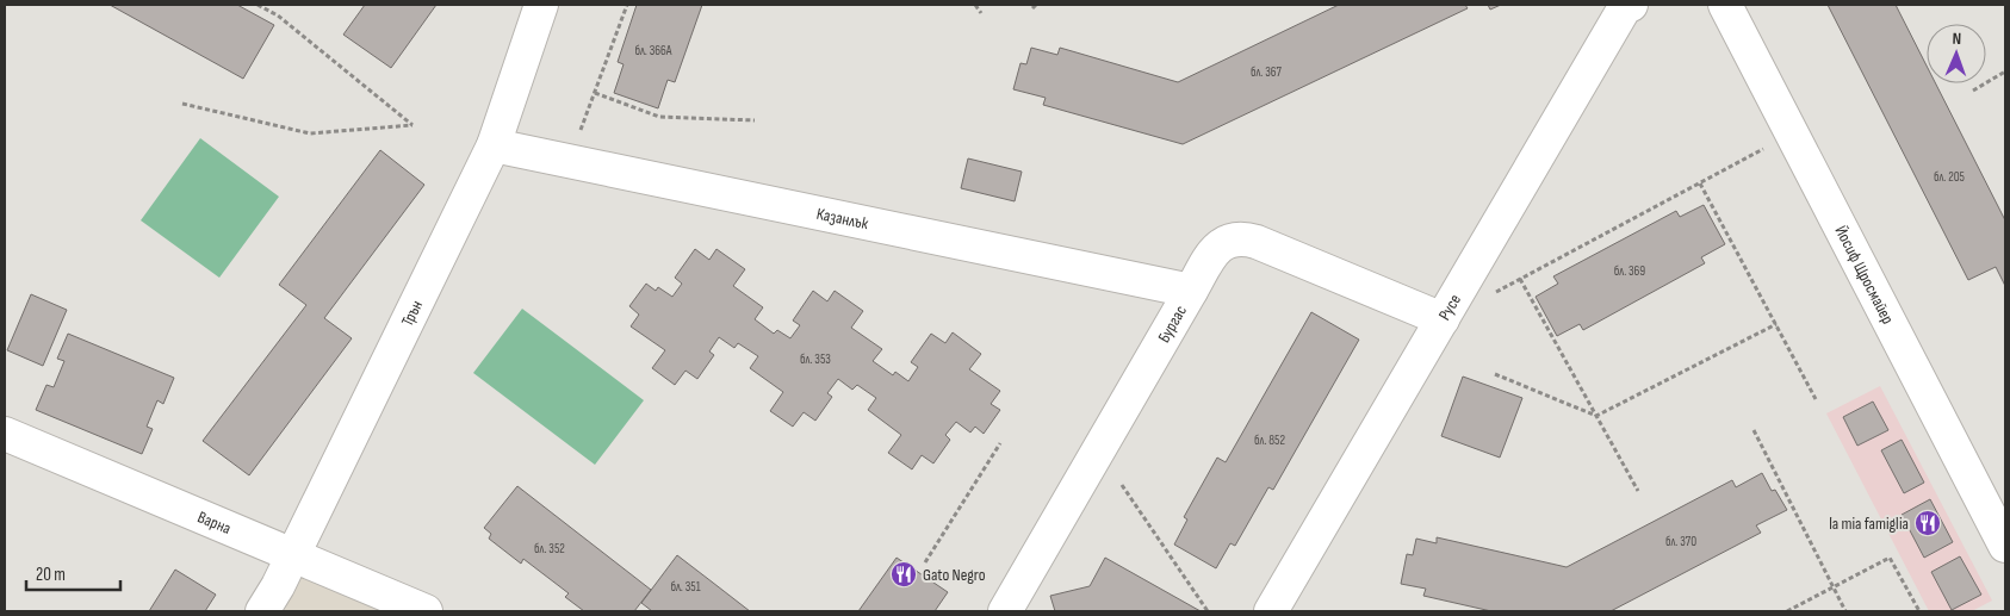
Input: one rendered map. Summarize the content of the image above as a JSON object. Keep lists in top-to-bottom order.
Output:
{
  "streets": {
    "street": [
      "Казанлък",
      "Йосиф Щросмайер",
      "Русе",
      "Трън",
      "Бургас",
      "Варна"
    ]
  },
  "crossings": [
    ["Казанлък", "Трън"],
    ["Казанлък", "Бургас"],
    ["Русе", "Бургас"],
    ["Трън", "Варна"]
  ],
  "places": {
    "restaurant": ["la mia famiglia", "Gato Negro"]
  },
  "house_numbers": [
    "бл. 366А",
    "бл. 367",
    "бл. 205",
    "бл. 369",
    "бл. 353",
    "бл. 852",
    "бл. 370",
    "бл. 352",
    "бл. 351"
  ],
  "scale_bar": "20 m",
  "north": "top"
}
